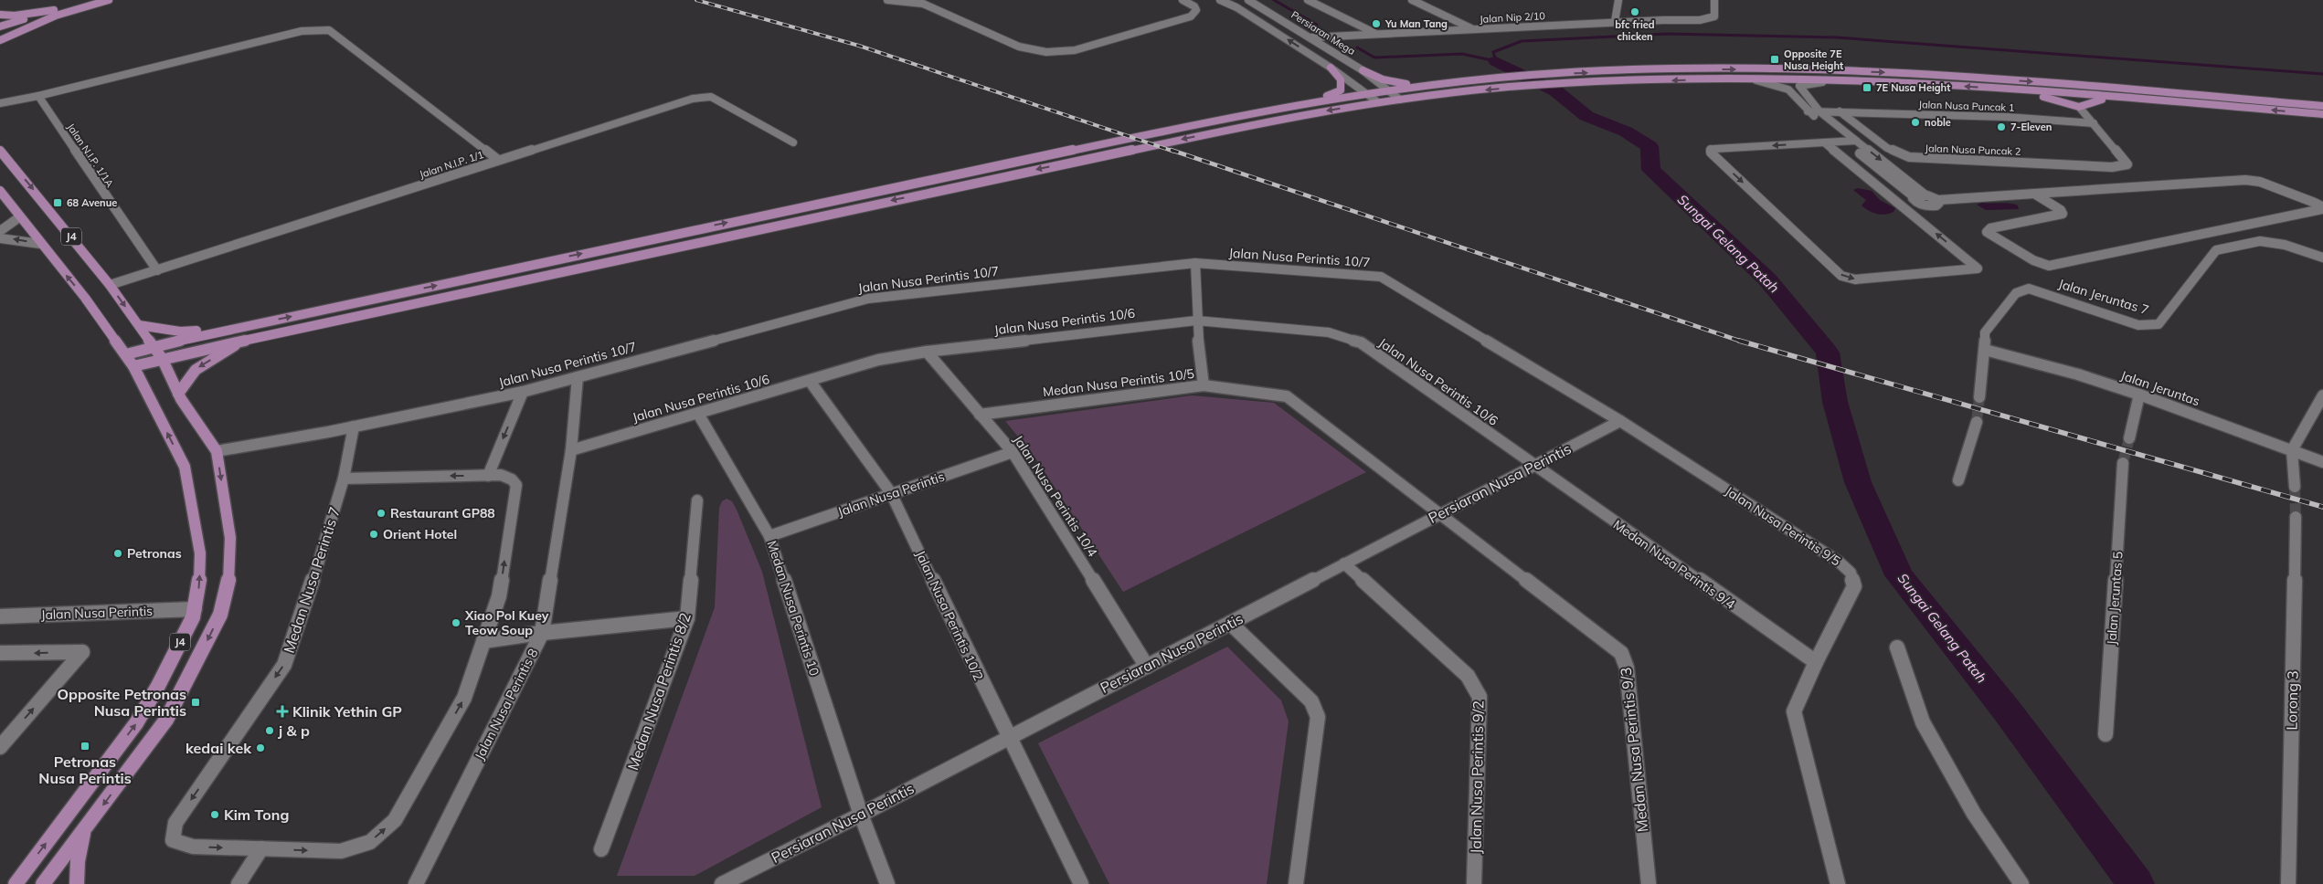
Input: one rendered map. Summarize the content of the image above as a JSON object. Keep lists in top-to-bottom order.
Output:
{
  "streets": {
    "main road": ["J4"],
    "street": [
      "Jalan Nip 2/10",
      "Persiaran Mega",
      "Jalan Nusa Puncak 1",
      "Jalan Nusa Puncak 2",
      "Jalan N.I.P. 1/1A",
      "Jalan N.I.P. 1/1",
      "Jalan Nusa Perintis 10/7",
      "Jalan Jeruntas 7",
      "Jalan Nusa Perintis 10/6",
      "Medan Nusa Perintis 10/5",
      "Jalan Jeruntas",
      "Persiaran Nusa Perintis",
      "Jalan Nusa Perintis",
      "Jalan Nusa Perintis 10/4",
      "Jalan Nusa Perintis 9/5",
      "Medan Nusa Perintis 9/4",
      "Medan Nusa Perintis 7",
      "Jalan Jeruntas 5",
      "Medan Nusa Perintis 10",
      "Jalan Nusa Perintis 10/2",
      "Medan Nusa Perintis 8/2",
      "Lorong 3",
      "Jalan Nusa Perintis 8",
      "Medan Nusa Perintis 9/3",
      "Jalan Nusa Perintis 9/2"
    ]
  },
  "crossings": [
    ["Jalan Nip 2/10", "Persiaran Mega"],
    ["Jalan Nusa Puncak 1", "Jalan Nusa Puncak 2"],
    ["Jalan N.I.P. 1/1A", "Jalan N.I.P. 1/1"],
    ["Jalan N.I.P. 1/1", "J4"],
    ["J4", "Jalan Nusa Perintis 10/7"],
    ["J4", "Jalan Nusa Perintis"],
    ["Jalan Nusa Perintis 10/7", "Persiaran Nusa Perintis"],
    ["Jalan Nusa Perintis 10/7", "Jalan Nusa Perintis 9/5"],
    ["Jalan Nusa Perintis 10/7", "Jalan Nusa Perintis 8"],
    ["Jalan Jeruntas 7", "Jalan Jeruntas"],
    ["Jalan Nusa Perintis 10/6", "Persiaran Nusa Perintis"],
    ["Jalan Nusa Perintis 10/6", "Jalan Nusa Perintis 10/4"],
    ["Jalan Nusa Perintis 10/6", "Medan Nusa Perintis 9/4"],
    ["Jalan Nusa Perintis 10/6", "Medan Nusa Perintis 10"],
    ["Jalan Nusa Perintis 10/6", "Jalan Nusa Perintis 10/2"],
    ["Jalan Nusa Perintis 10/6", "Jalan Nusa Perintis 8"],
    ["Medan Nusa Perintis 10/5", "Persiaran Nusa Perintis"],
    ["Medan Nusa Perintis 10/5", "Jalan Nusa Perintis 10/4"],
    ["Medan Nusa Perintis 10/5", "Medan Nusa Perintis 9/3"],
    ["Persiaran Nusa Perintis", "Jalan Nusa Perintis 10/4"],
    ["Persiaran Nusa Perintis", "Jalan Nusa Perintis 9/5"],
    ["Persiaran Nusa Perintis", "Medan Nusa Perintis 9/4"],
    ["Persiaran Nusa Perintis", "Medan Nusa Perintis 10"],
    ["Persiaran Nusa Perintis", "Jalan Nusa Perintis 10/2"],
    ["Persiaran Nusa Perintis", "Medan Nusa Perintis 9/3"],
    ["Persiaran Nusa Perintis", "Jalan Nusa Perintis 9/2"],
    ["Jalan Nusa Perintis", "Jalan Nusa Perintis 10/4"],
    ["Jalan Nusa Perintis", "Medan Nusa Perintis 10"],
    ["Jalan Nusa Perintis", "Jalan Nusa Perintis 10/2"],
    ["Jalan Nusa Perintis 9/5", "Medan Nusa Perintis 9/4"]
  ],
  "water": ["Sungai Gelang Patah"],
  "places": {
    "other": [
      "bfc fried chicken",
      "Yu Man Tang",
      "noble",
      "7-Eleven",
      "Restaurant GP88",
      "Orient Hotel",
      "Petronas",
      "Xiao Pol Kuey Teow Soup",
      "j & p",
      "kedai kek",
      "Kim Tong"
    ],
    "transit": [
      "Opposite 7E Nusa Height",
      "7E Nusa Height",
      "68 Avenue",
      "Opposite Petronas Nusa Perintis",
      "Petronas Nusa Perintis"
    ],
    "health": ["Klinik Yethin GP"]
  }
}
